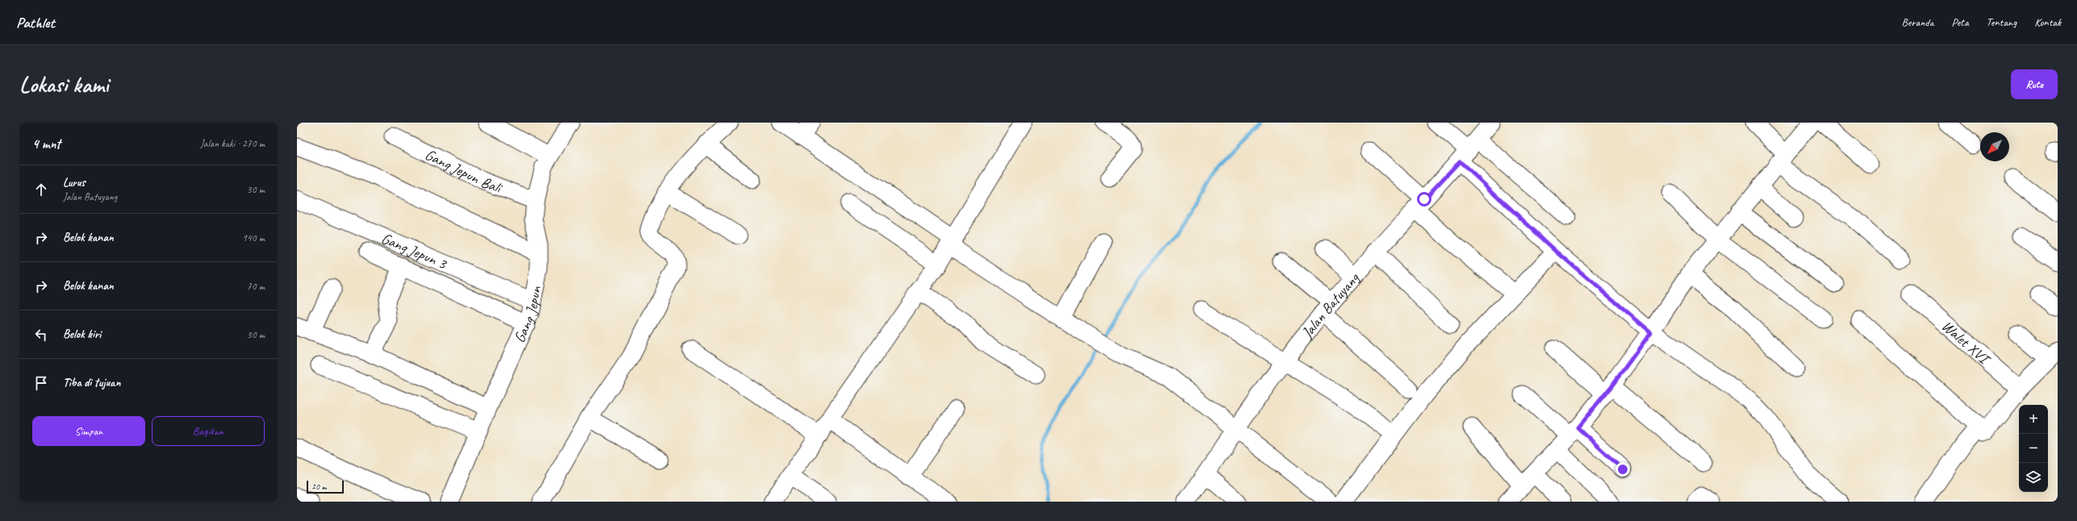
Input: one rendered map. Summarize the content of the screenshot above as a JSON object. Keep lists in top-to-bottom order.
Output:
{
  "streets": {
    "street": [
      "Gang Jepun Bali",
      "Gang Jepun 3",
      "Jalan Batuyang",
      "Gang Jepun",
      "Walet XVI"
    ]
  },
  "crossings": [
    ["Gang Jepun Bali", "Gang Jepun"],
    ["Gang Jepun 3", "Gang Jepun"]
  ],
  "scale_bar": "20 m",
  "north": "bottom left",
  "page": {
    "header": "Pathlet",
    "nav": [
      "Beranda",
      "Peta",
      "Tentang",
      "Kontak"
    ],
    "buttons": [
      "Rute",
      ["Simpan", "Bagikan"]
    ],
    "title": "Lokasi kami",
    "heading": ["4 mnt", "Jalan kaki · 270 m"],
    "list": [
      ["Lurus", "Jalan Batuyang", "30 m"],
      ["Belok kanan", "140 m"],
      ["Belok kanan", "70 m"],
      ["Belok kiri", "30 m"],
      "Tiba di tujuan"
    ],
    "map_buttons": ["+", "−"],
    "scale": "20 m"
  }
}
